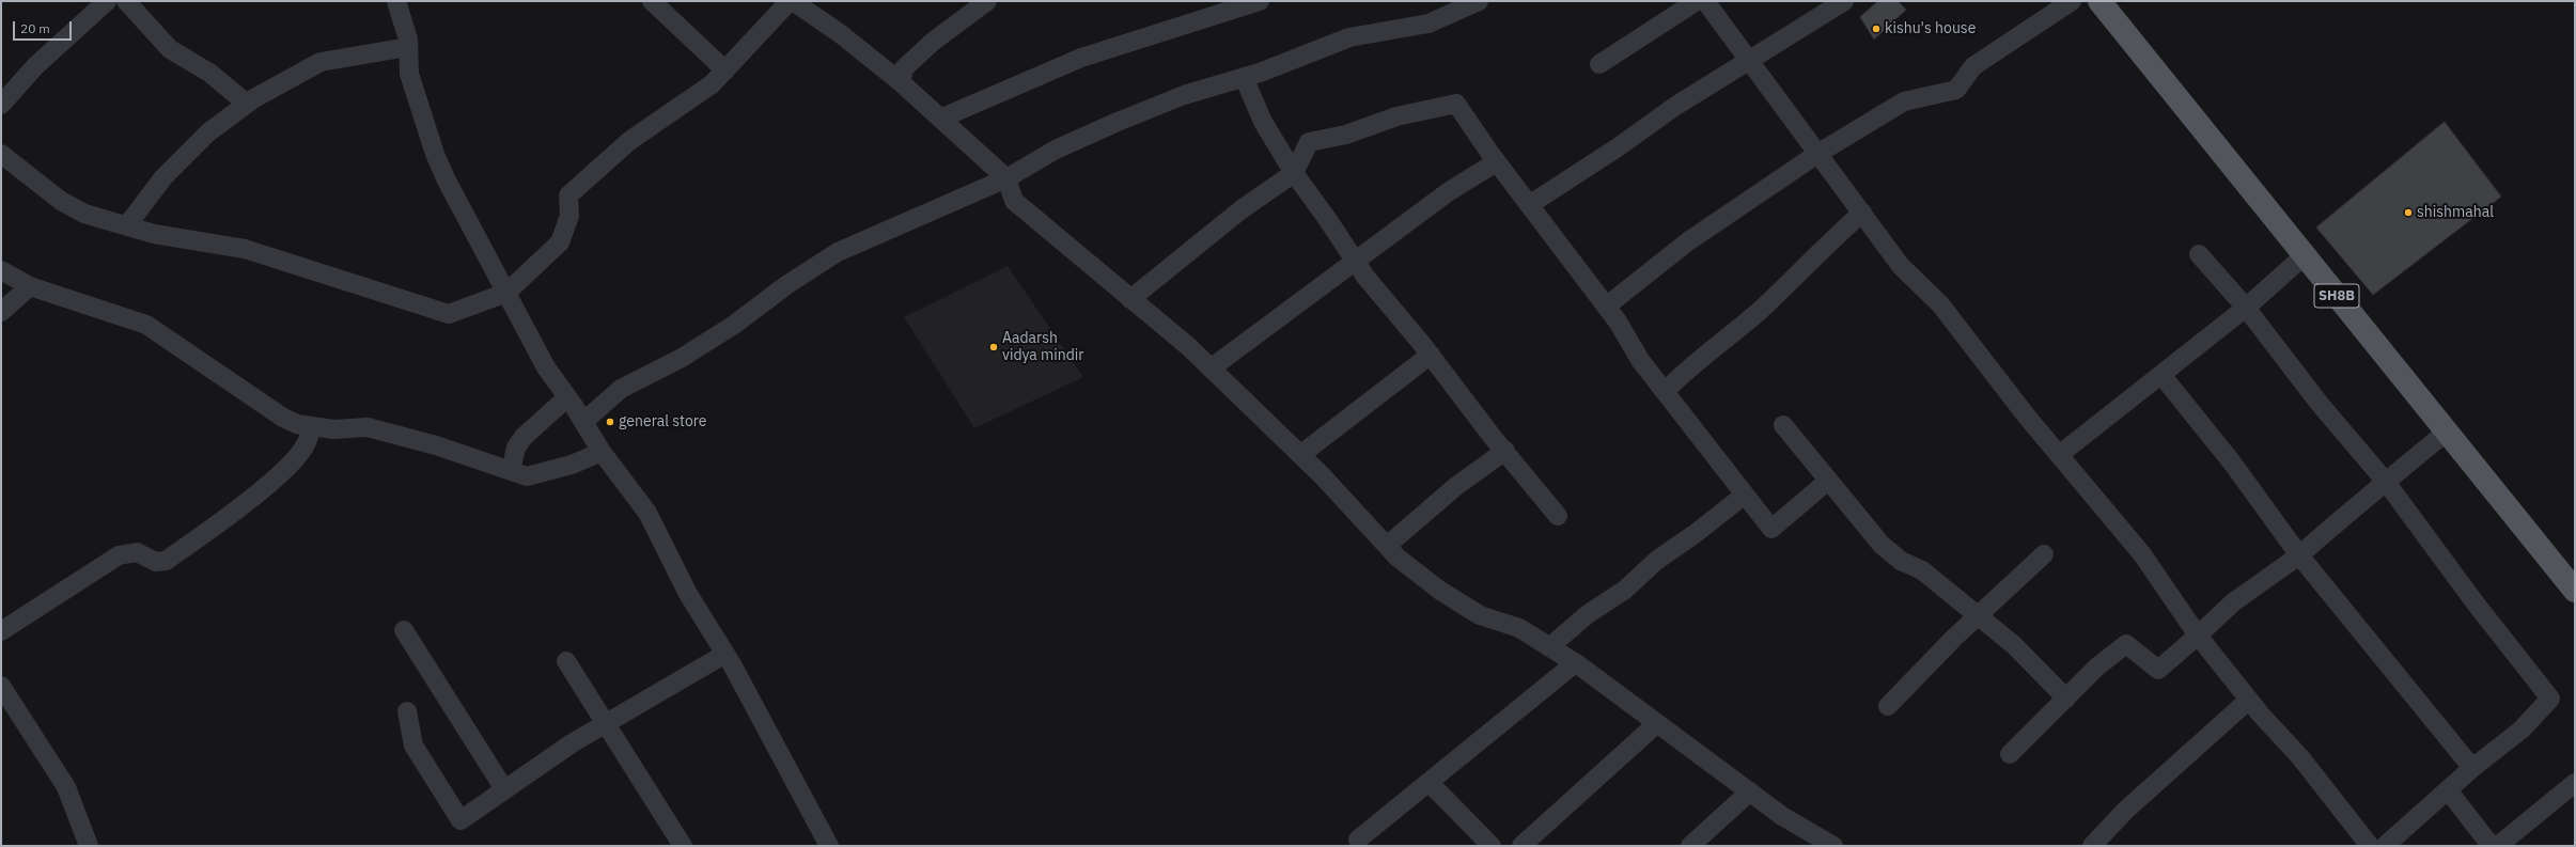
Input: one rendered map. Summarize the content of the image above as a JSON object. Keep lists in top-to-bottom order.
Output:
{
  "streets": {
    "main road": ["SH8B"]
  },
  "places": [
    "kishu's house",
    "shishmahal",
    "Aadarsh vidya mindir",
    "general store"
  ],
  "scale_bar": "20 m"
}
